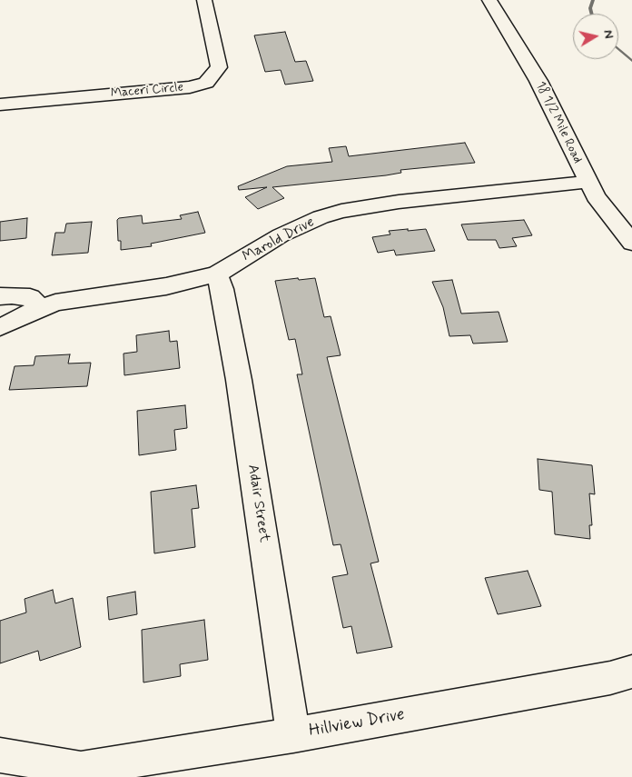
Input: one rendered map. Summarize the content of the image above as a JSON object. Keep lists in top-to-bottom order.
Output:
{
  "streets": {
    "street": [
      "Maceri Circle",
      "18 1/2 Mile Road",
      "Marold Drive",
      "Adair Street",
      "Hillview Drive"
    ]
  },
  "crossings": [
    ["18 1/2 Mile Road", "Marold Drive"],
    ["Marold Drive", "Adair Street"],
    ["Adair Street", "Hillview Drive"]
  ],
  "north": "right"
}
